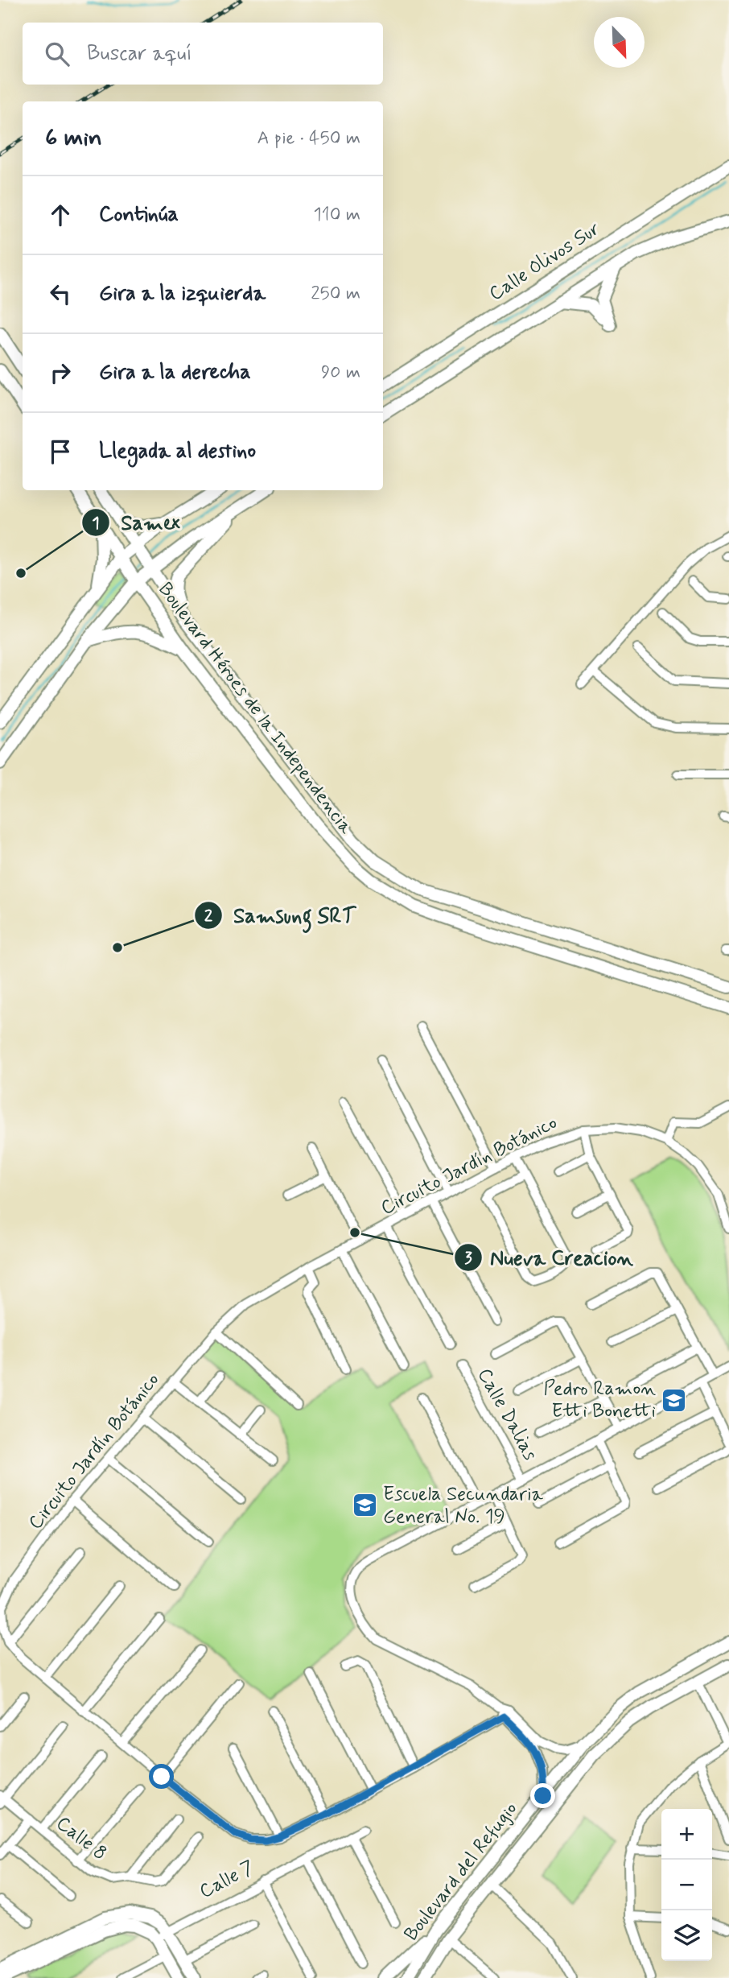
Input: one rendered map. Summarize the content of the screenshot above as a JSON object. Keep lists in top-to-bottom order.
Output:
{
  "streets": {
    "main road": ["Calle Olivos Sur", "Boulevard Héroes de la Independencia", "Boulevard del Refugio"],
    "street": [
      "Circuito Jardín Botánico",
      "Calle Dalias",
      "Calle 8",
      "Calle 7"
    ]
  },
  "places": {
    "other": ["Samex", "Samsung SRT", "Nueva Creacion"],
    "school or university": ["Pedro Ramon Etti Bonetti", "Escuela Secundaria General No. 19"]
  },
  "north": "bottom right",
  "page": {
    "search": "Buscar aquí",
    "heading": ["6 min", "A pie · 450 m"],
    "list": [
      ["Continúa", "110 m"],
      ["Gira a la izquierda", "250 m"],
      ["Gira a la derecha", "90 m"],
      "Llegada al destino"
    ],
    "map_buttons": ["+", "−"]
  }
}
